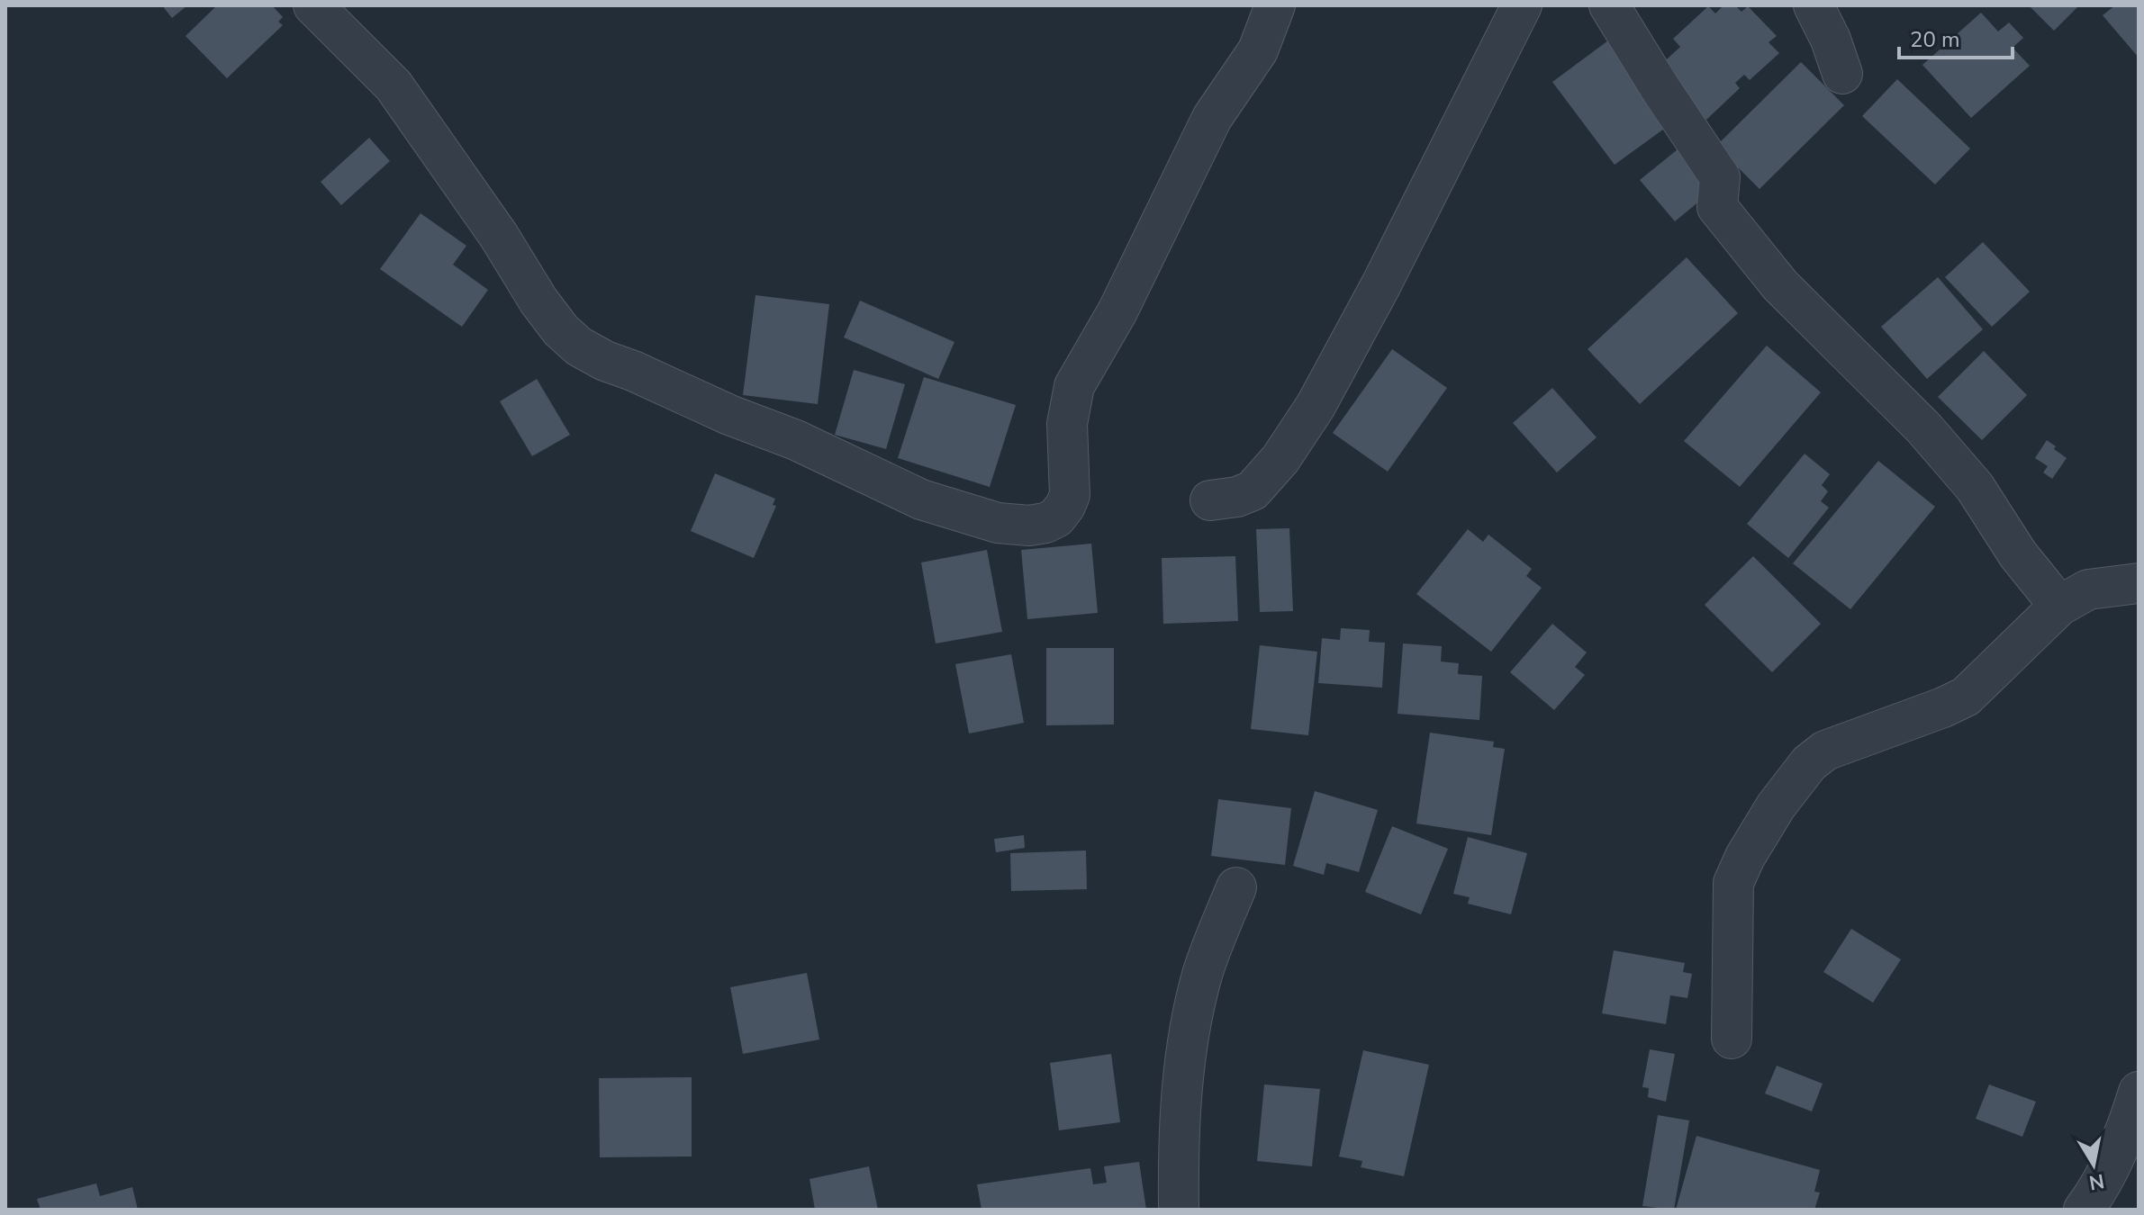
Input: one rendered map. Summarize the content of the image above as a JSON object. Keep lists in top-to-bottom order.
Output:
{
  "scale_bar": "20 m",
  "north": "bottom"
}
